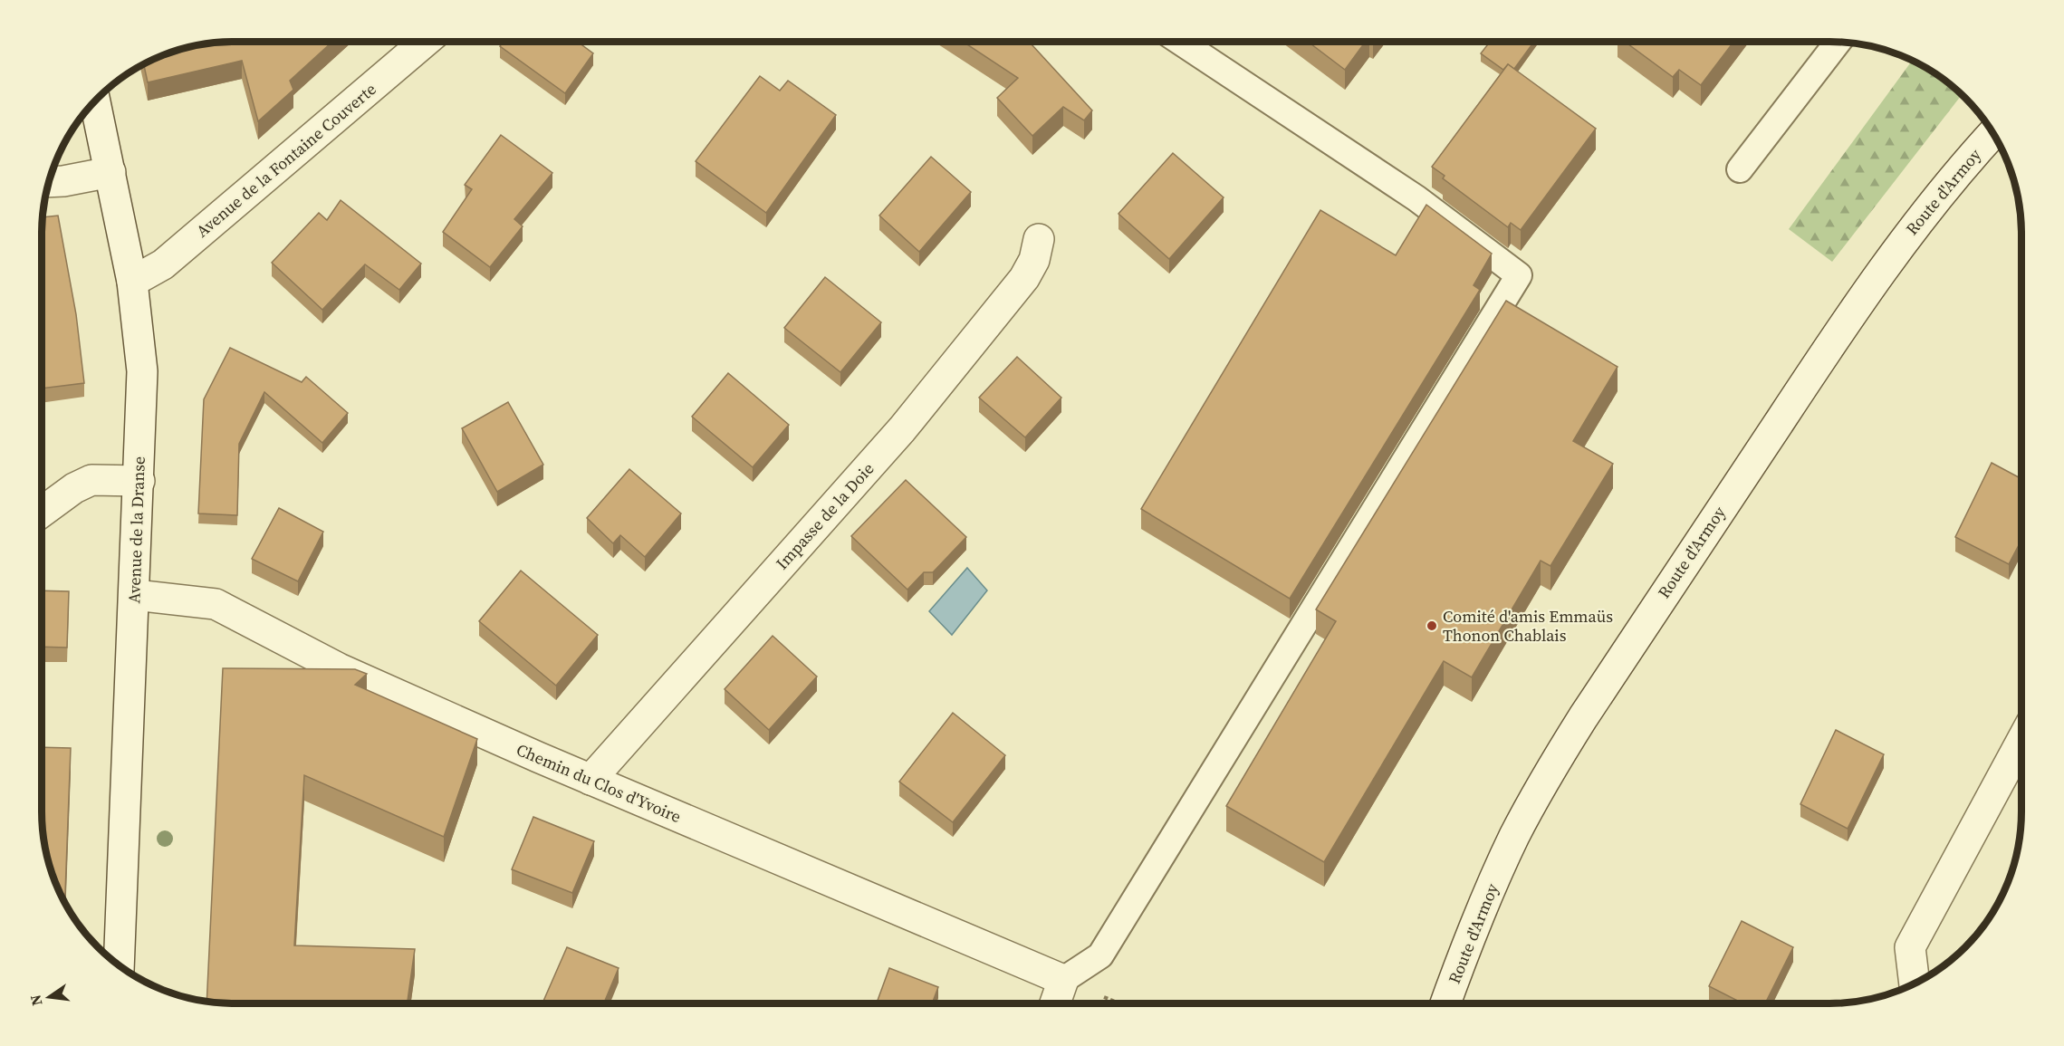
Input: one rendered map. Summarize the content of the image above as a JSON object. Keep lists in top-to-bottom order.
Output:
{
  "streets": {
    "street": [
      "Avenue de la Fontaine Couverte",
      "Route d'Armoy",
      "Impasse de la Doie",
      "Avenue de la Dranse",
      "Chemin du Clos d'Yvoire"
    ]
  },
  "crossings": [
    ["Avenue de la Fontaine Couverte", "Avenue de la Dranse"],
    ["Impasse de la Doie", "Chemin du Clos d'Yvoire"],
    ["Avenue de la Dranse", "Chemin du Clos d'Yvoire"]
  ],
  "places": ["Comité d'amis Emmaüs Thonon Chablais"],
  "north": "left"
}
